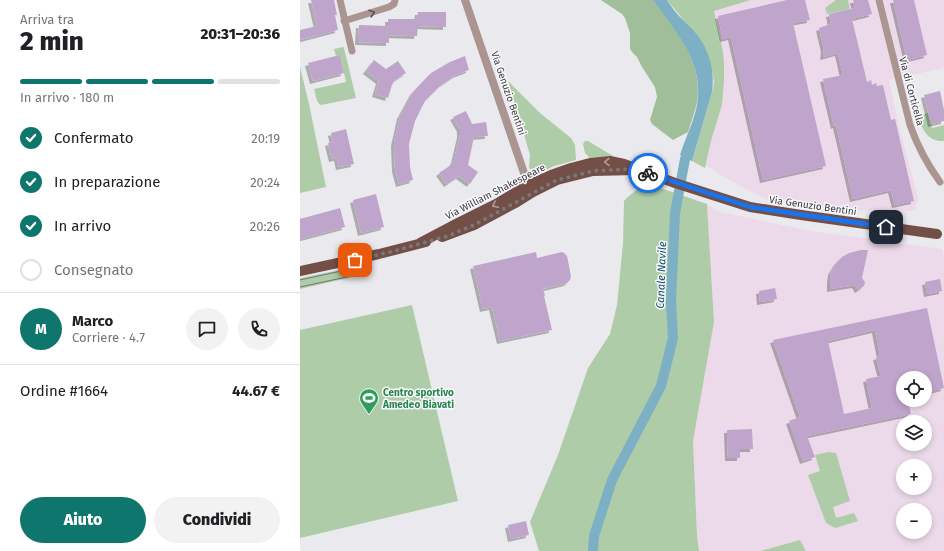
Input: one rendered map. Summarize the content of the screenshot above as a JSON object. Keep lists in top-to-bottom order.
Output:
{
  "streets": {
    "main road": ["Via Genuzio Bentini", "Via William Shakespeare"],
    "street": ["Via di Corticella"]
  },
  "crossings": [
    ["Via Genuzio Bentini", "Via William Shakespeare"]
  ],
  "water": ["Canale Navile"],
  "places": {
    "sports": ["Centro sportivo Amedeo Biavati"]
  },
  "page": {
    "heading": ["2 min", "Arriva tra", "20:31–20:36"],
    "panel": [
      "Marco",
      "Corriere · 4.7",
      "Ordine #1664",
      "44.67 €"
    ],
    "bar": "In arrivo · 180 m",
    "list": [
      ["Confermato", "20:19"],
      ["In preparazione", "20:24"],
      ["In arrivo", "20:26"],
      "Consegnato"
    ],
    "round": "M",
    "map_buttons": ["+", "−"],
    "buttons": ["Aiuto", "Condividi"]
  }
}
